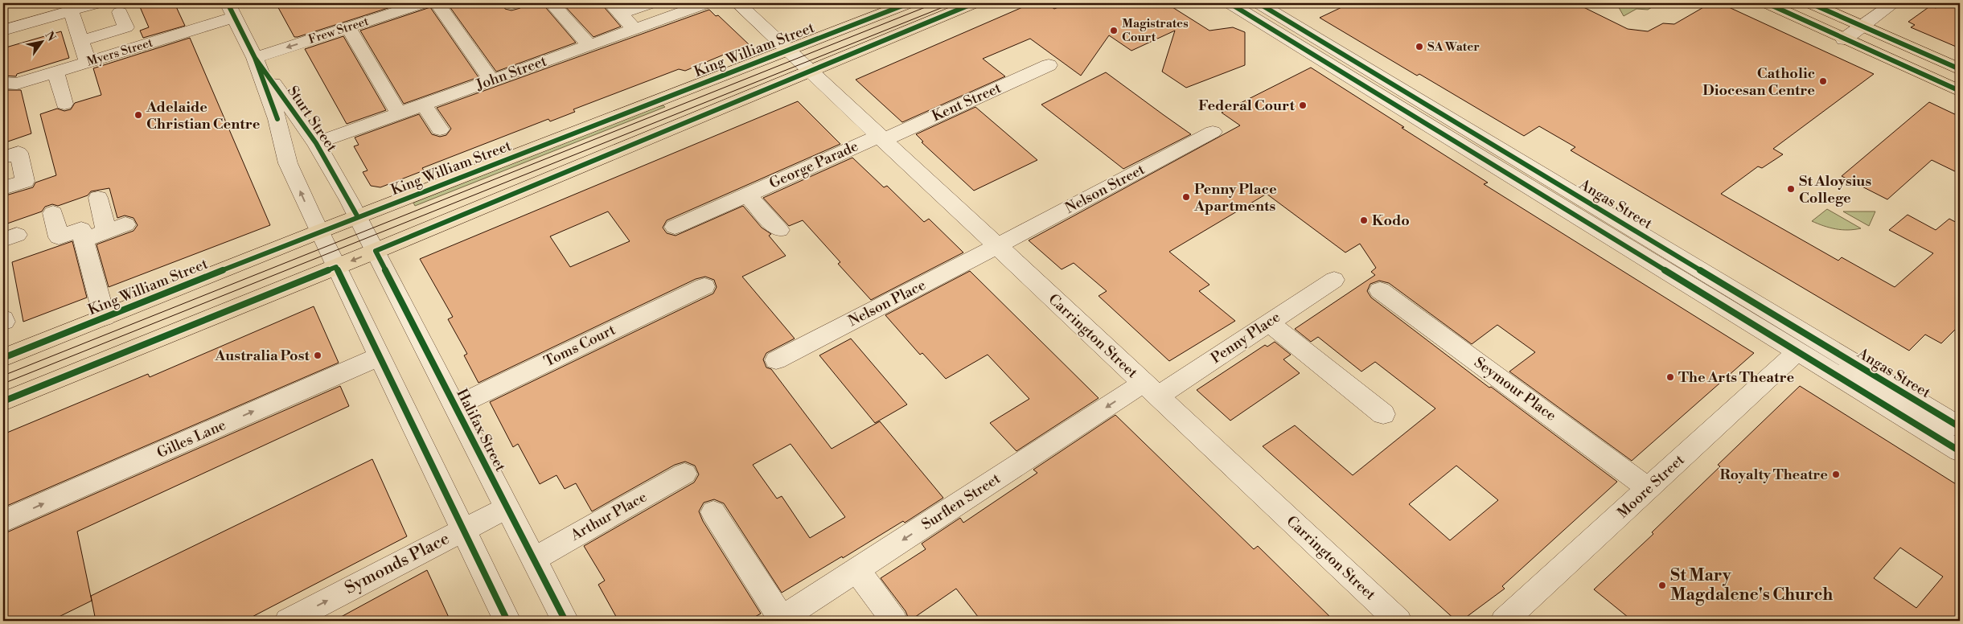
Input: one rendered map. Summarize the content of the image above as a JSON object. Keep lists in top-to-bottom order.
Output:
{
  "streets": {
    "main road": ["King William Street"],
    "street": [
      "Frew Street",
      "Myers Street",
      "John Street",
      "Kent Street",
      "Sturt Street",
      "George Parade",
      "Nelson Street",
      "Angas Street",
      "Nelson Place",
      "Carrington Street",
      "Penny Place",
      "Toms Court",
      "Seymour Place",
      "Halifax Street",
      "Gilles Lane",
      "Moore Street",
      "Surflen Street",
      "Arthur Place",
      "Symonds Place"
    ]
  },
  "crossings": [
    ["Frew Street", "Sturt Street"],
    ["King William Street", "Sturt Street"],
    ["King William Street", "Carrington Street"],
    ["King William Street", "Halifax Street"],
    ["Myers Street", "Sturt Street"],
    ["John Street", "Sturt Street"],
    ["Kent Street", "George Parade"],
    ["Kent Street", "Carrington Street"],
    ["Sturt Street", "Halifax Street"],
    ["George Parade", "Carrington Street"],
    ["Nelson Street", "Nelson Place"],
    ["Nelson Street", "Carrington Street"],
    ["Angas Street", "Moore Street"],
    ["Nelson Place", "Carrington Street"],
    ["Carrington Street", "Penny Place"],
    ["Carrington Street", "Surflen Street"],
    ["Penny Place", "Surflen Street"],
    ["Toms Court", "Halifax Street"],
    ["Seymour Place", "Moore Street"],
    ["Halifax Street", "Arthur Place"],
    ["Halifax Street", "Symonds Place"]
  ],
  "one_way": [
    "Frew Street",
    "Gilles Lane",
    "Surflen Street",
    "Symonds Place"
  ],
  "places": [
    "Magistrates Court",
    "SA Water",
    "Catholic Diocesan Centre",
    "Federal Court",
    "Adelaide Christian Centre",
    "St Aloysius College",
    "Penny Place Apartments",
    "Kodo",
    "Australia Post",
    "The Arts Theatre",
    "Royalty Theatre",
    "St Mary Magdalene's Church"
  ],
  "north": "top right"
}
